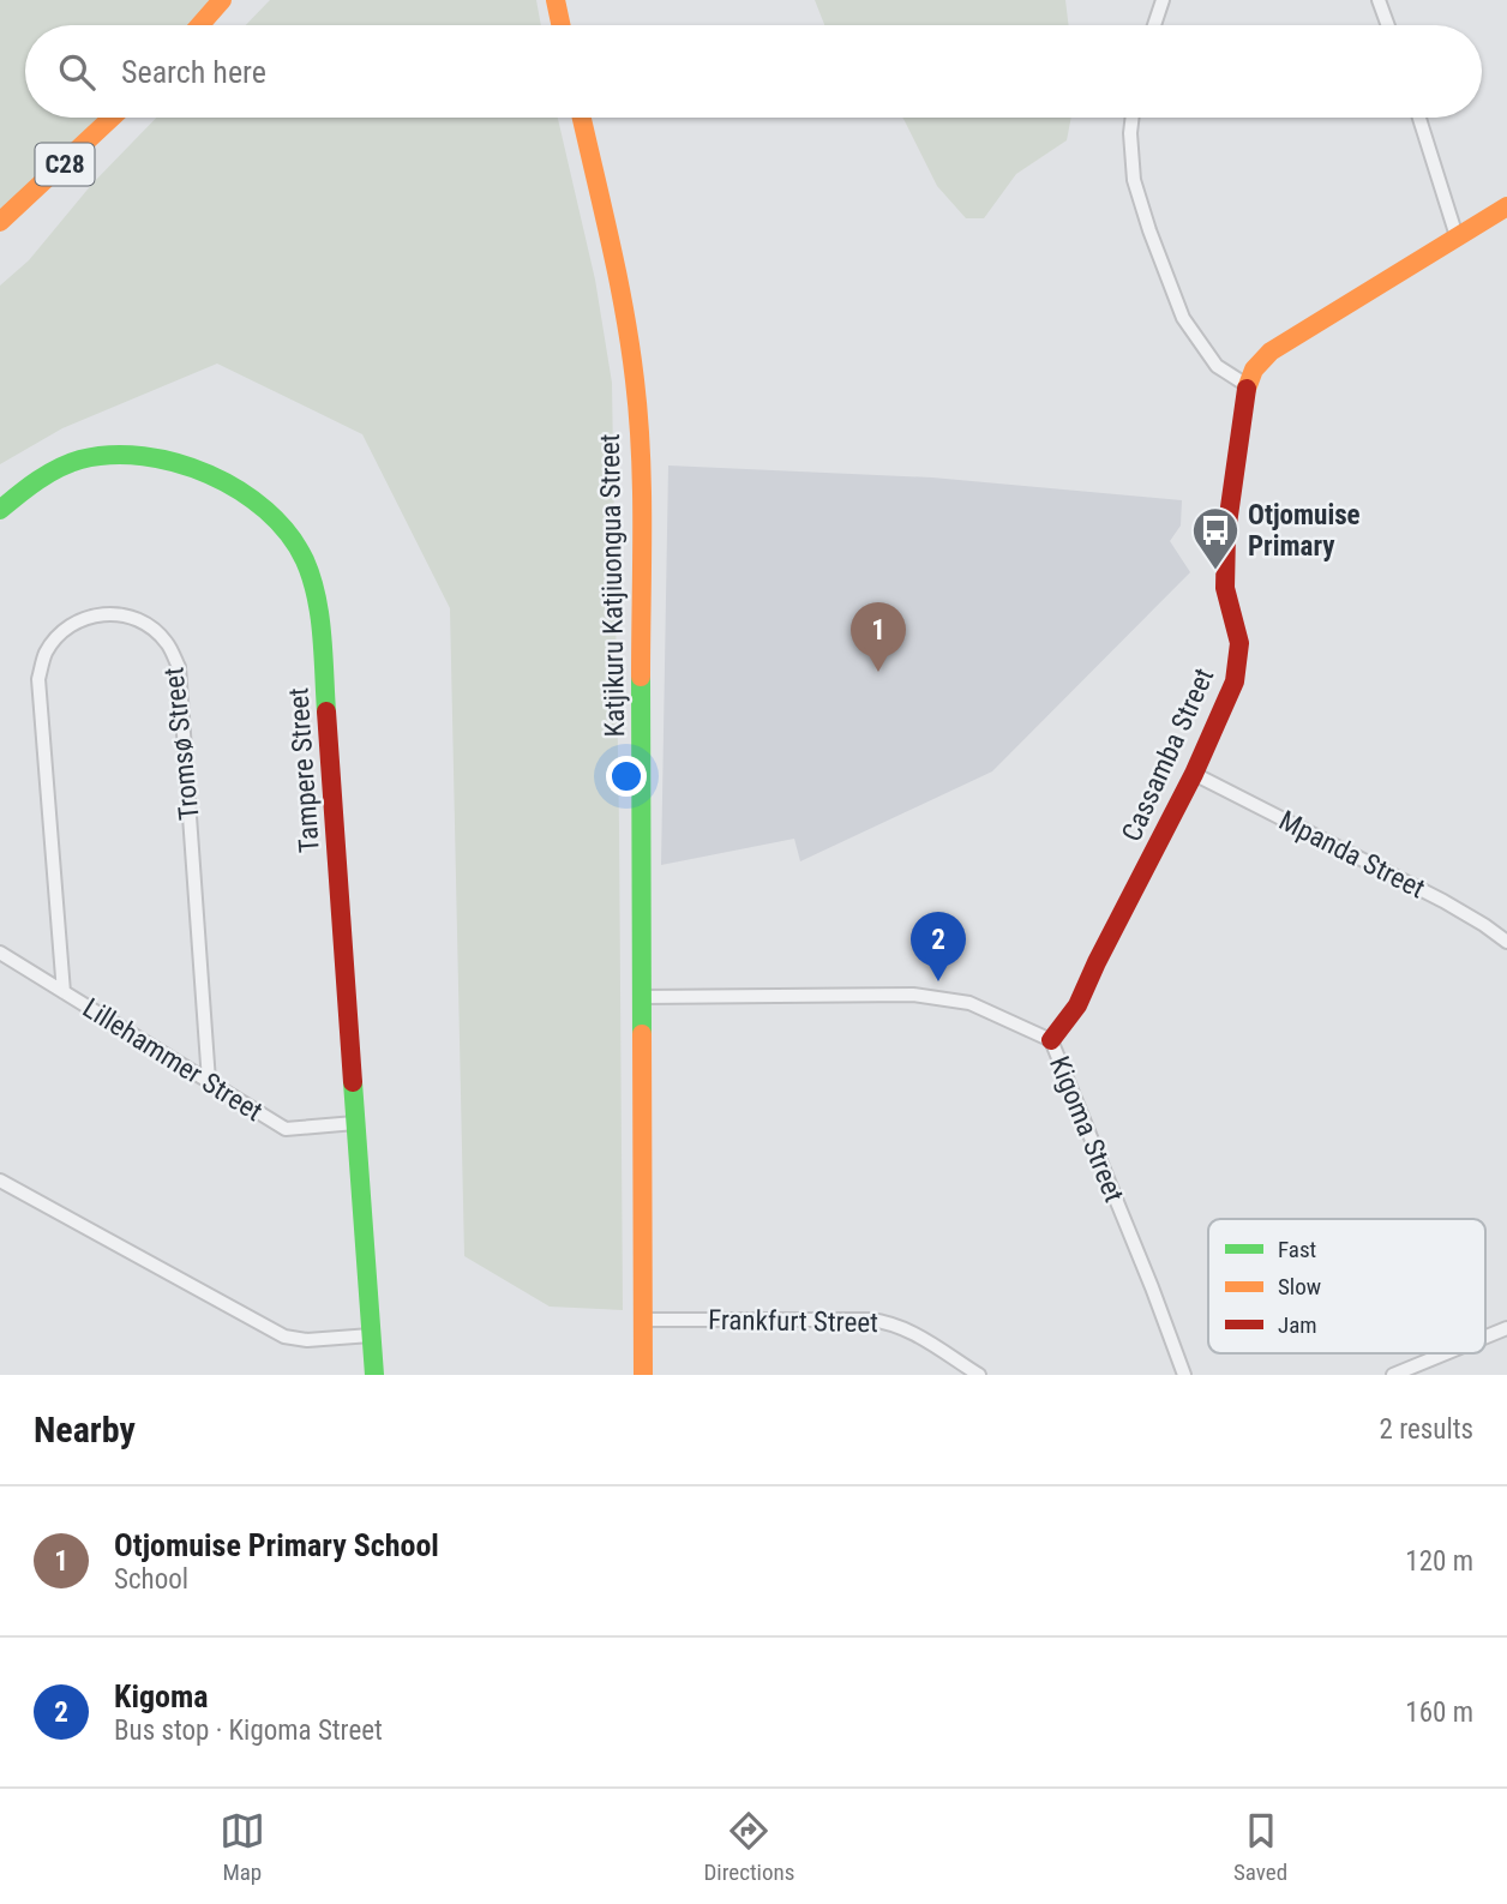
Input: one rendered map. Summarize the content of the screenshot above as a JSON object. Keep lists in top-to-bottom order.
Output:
{
  "streets": {
    "street": [
      "C28",
      "Katjikuru Katjiuongua Street",
      "Tromsø Street",
      "Cassamba Street",
      "Tampere Street",
      "Mpanda Street",
      "Lillehammer Street",
      "Kigoma Street",
      "Frankfurt Street"
    ]
  },
  "crossings": [
    ["Katjikuru Katjiuongua Street", "Kigoma Street"],
    ["Katjikuru Katjiuongua Street", "Frankfurt Street"],
    ["Tromsø Street", "Lillehammer Street"],
    ["Cassamba Street", "Mpanda Street"],
    ["Cassamba Street", "Kigoma Street"],
    ["Tampere Street", "Lillehammer Street"]
  ],
  "places": {
    "bus stop": ["Otjomuise Primary"]
  },
  "legend": ["Fast", "Slow", "Jam"],
  "page": {
    "search": "Search here",
    "pins": ["1", "2"],
    "heading": ["Nearby", "2 results"],
    "list": [
      {
        "mark": "1",
        "name": "Otjomuise Primary School",
        "note": "School",
        "value": "120 m"
      },
      {
        "mark": "2",
        "name": "Kigoma",
        "note": "Bus stop · Kigoma Street",
        "value": "160 m"
      }
    ],
    "nav": ["Map", "Directions", "Saved"]
  }
}
